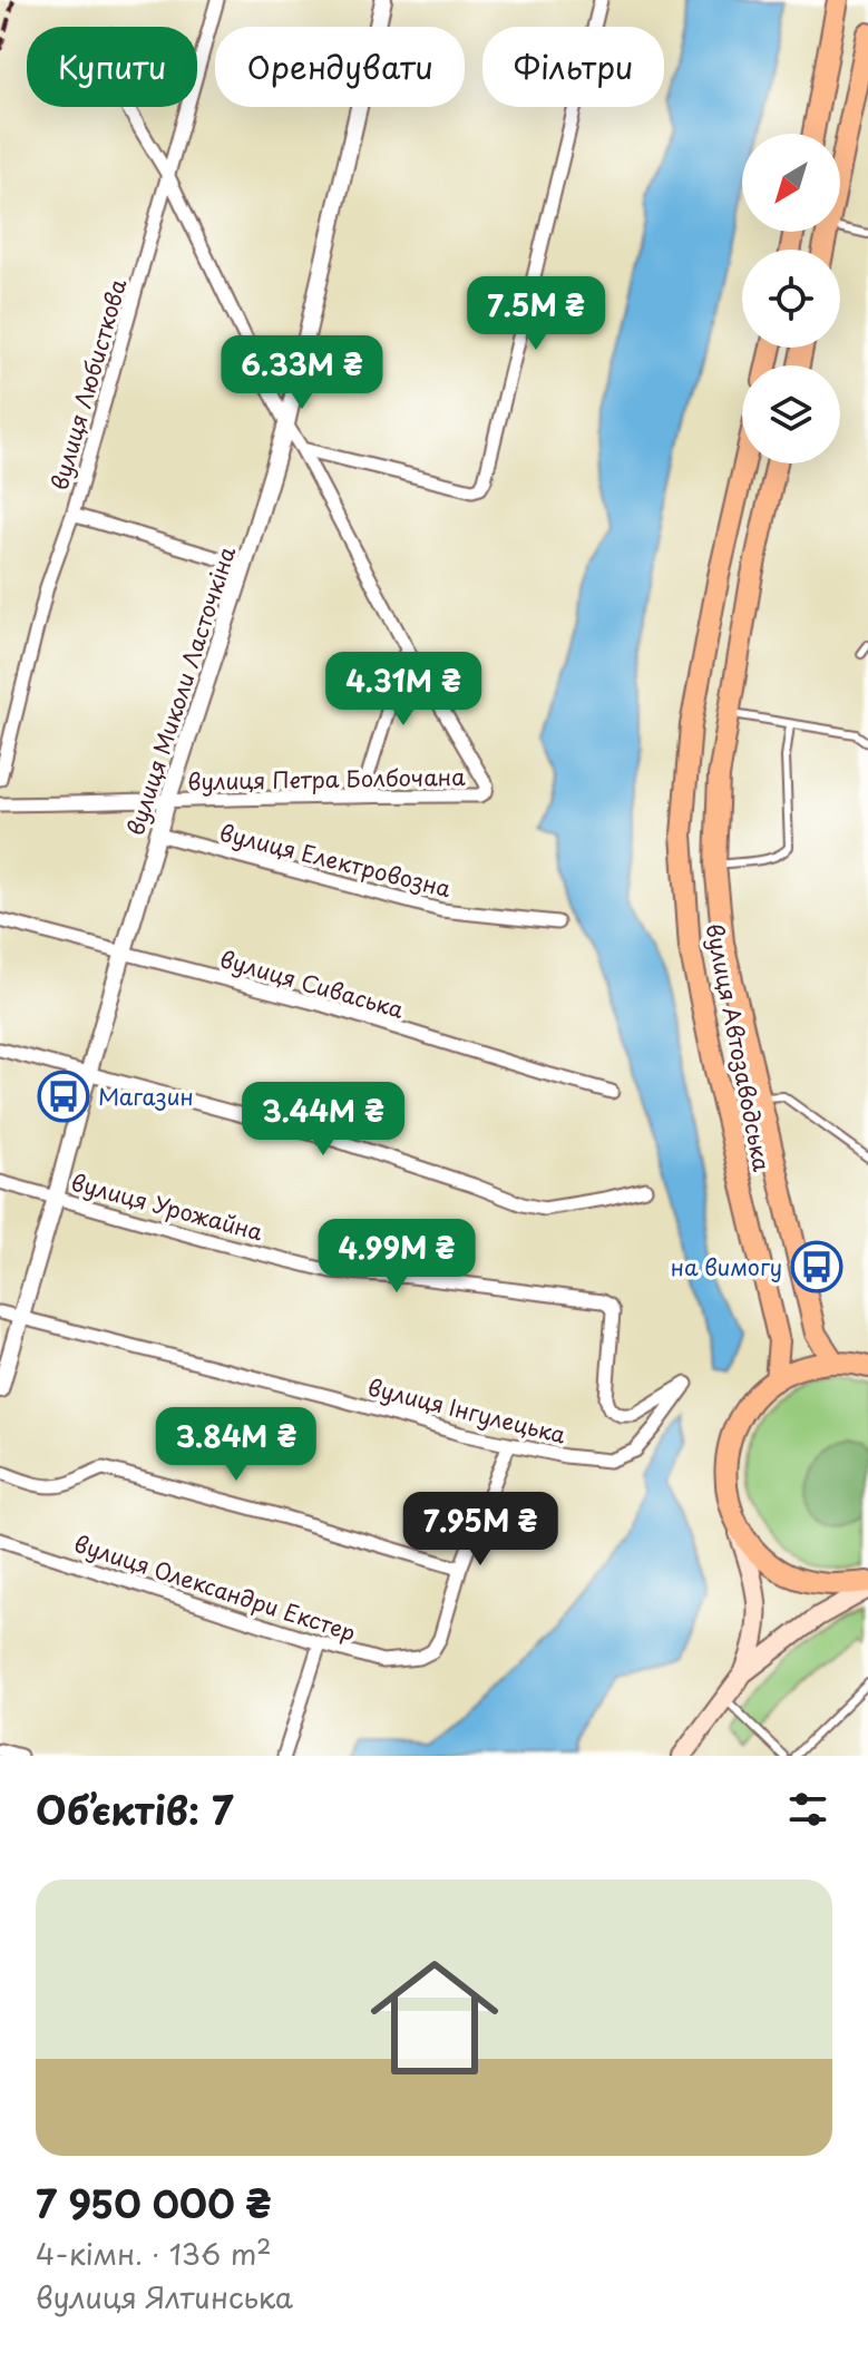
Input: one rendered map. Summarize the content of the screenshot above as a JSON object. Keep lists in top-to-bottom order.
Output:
{
  "streets": {
    "main road": ["вулиця Автозаводська"],
    "street": [
      "вулиця Любисткова",
      "вулиця Миколи Ласточкіна",
      "вулиця Петра Болбочана",
      "вулиця Електровозна",
      "вулиця Сиваська",
      "вулиця Урожайна",
      "вулиця Інгулецька",
      "вулиця Олександри Екстер"
    ]
  },
  "crossings": [
    ["вулиця Миколи Ласточкіна", "вулиця Петра Болбочана"],
    ["вулиця Миколи Ласточкіна", "вулиця Електровозна"],
    ["вулиця Миколи Ласточкіна", "вулиця Сиваська"],
    ["вулиця Миколи Ласточкіна", "вулиця Урожайна"],
    ["вулиця Миколи Ласточкіна", "вулиця Інгулецька"],
    ["вулиця Урожайна", "вулиця Інгулецька"]
  ],
  "places": {
    "bus stop": ["Магазин", "на вимогу"]
  },
  "north": "bottom left",
  "page": {
    "chip": ["Купити", "Орендувати", "Фільтри"],
    "price": [
      "7.5M ₴",
      "6.33M ₴",
      "4.31M ₴",
      "3.44M ₴",
      "4.99M ₴",
      "3.84M ₴",
      "7.95M ₴"
    ],
    "heading": "Об’єктів: 7",
    "list": [
      {
        "name": "7 950 000 ₴",
        "note": "4-кімн. · 136 m² · вулиця Ялтинська"
      }
    ]
  }
}
